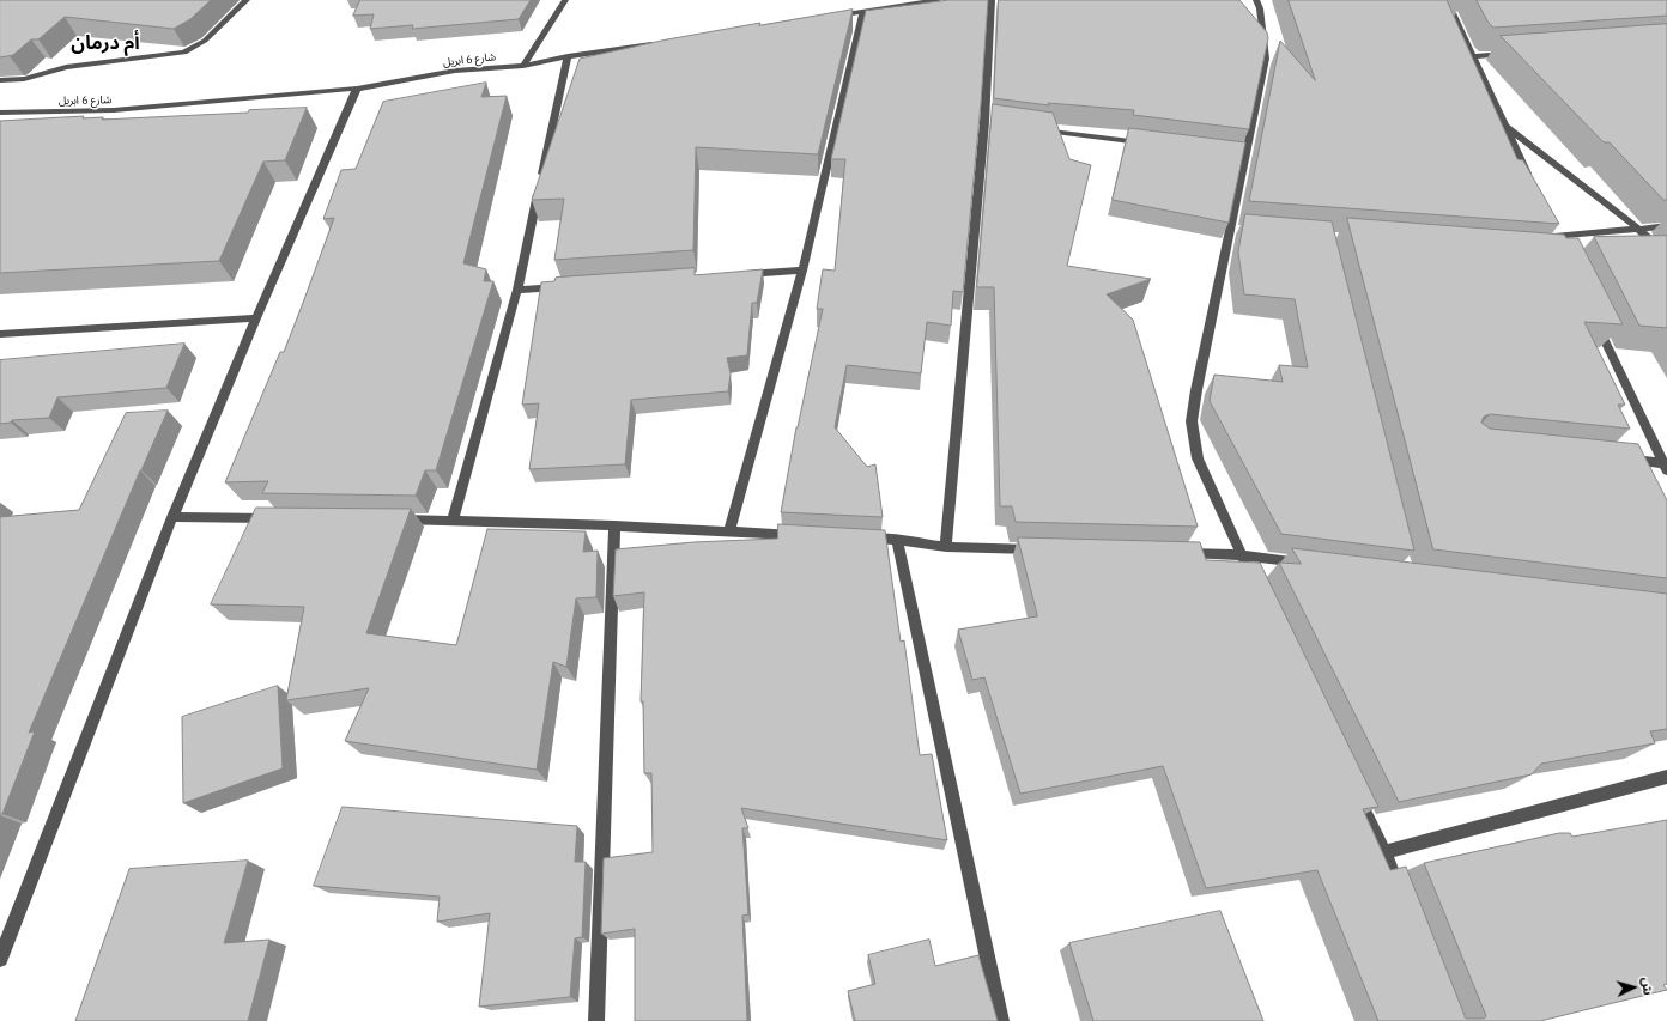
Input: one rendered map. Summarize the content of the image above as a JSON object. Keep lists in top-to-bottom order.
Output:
{
  "streets": {
    "street": ["شارع 6 ابريل"]
  },
  "districts": ["أم درمان"],
  "north": "right"
}
